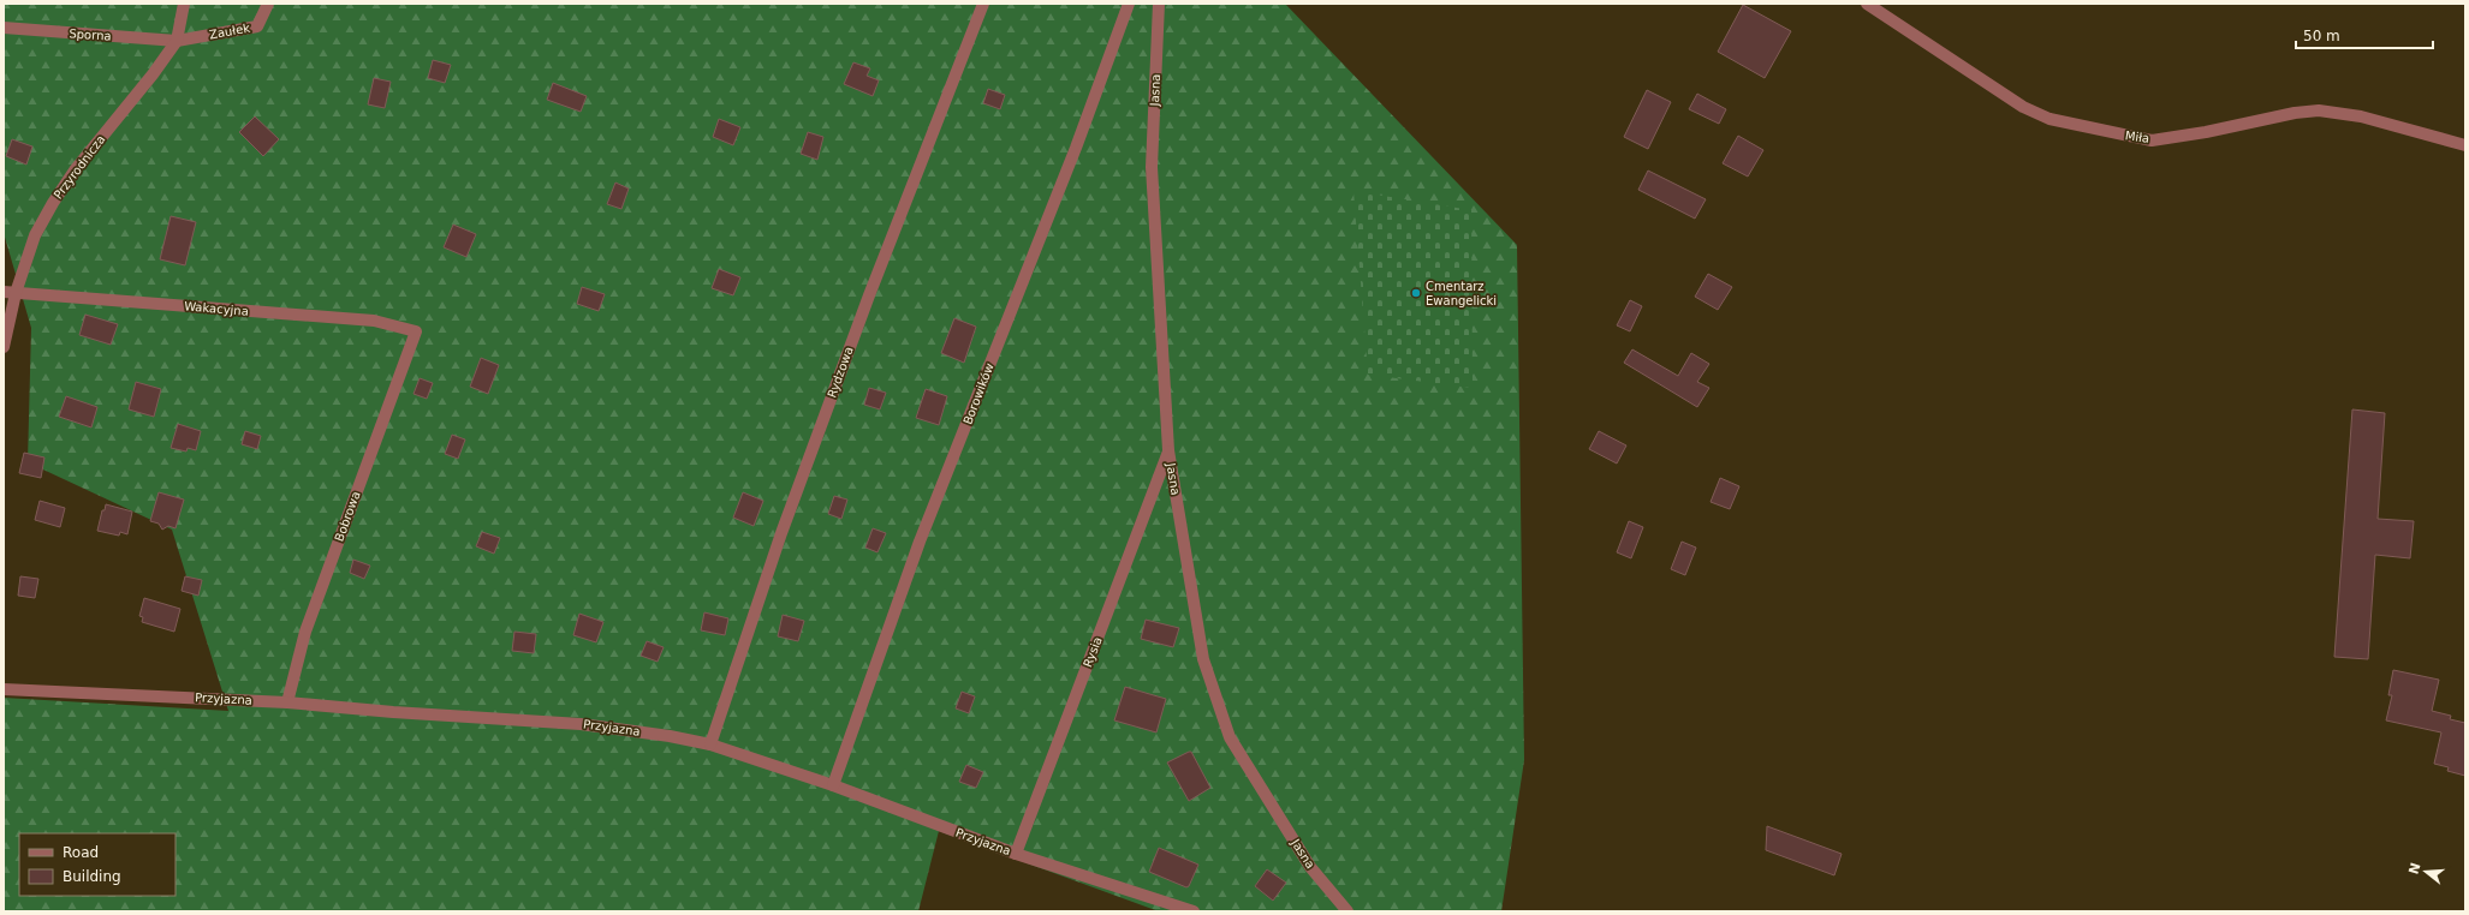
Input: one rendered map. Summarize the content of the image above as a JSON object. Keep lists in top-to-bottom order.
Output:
{
  "streets": {
    "street": [
      "Zaułek",
      "Sporna",
      "Jasna",
      "Miła",
      "Przyrodnicza",
      "Wakacyjna",
      "Rydzowa",
      "Borowików",
      "Bobrowa",
      "Rysia",
      "Przyjazna"
    ]
  },
  "crossings": [
    ["Zaułek", "Sporna"],
    ["Zaułek", "Przyrodnicza"],
    ["Sporna", "Przyrodnicza"],
    ["Jasna", "Rysia"],
    ["Przyrodnicza", "Wakacyjna"],
    ["Wakacyjna", "Bobrowa"],
    ["Rydzowa", "Przyjazna"],
    ["Borowików", "Przyjazna"],
    ["Bobrowa", "Przyjazna"],
    ["Rysia", "Przyjazna"]
  ],
  "places": ["Cmentarz Ewangelicki"],
  "legend": ["Road", "Building"],
  "scale_bar": "50 m",
  "north": "left"
}
